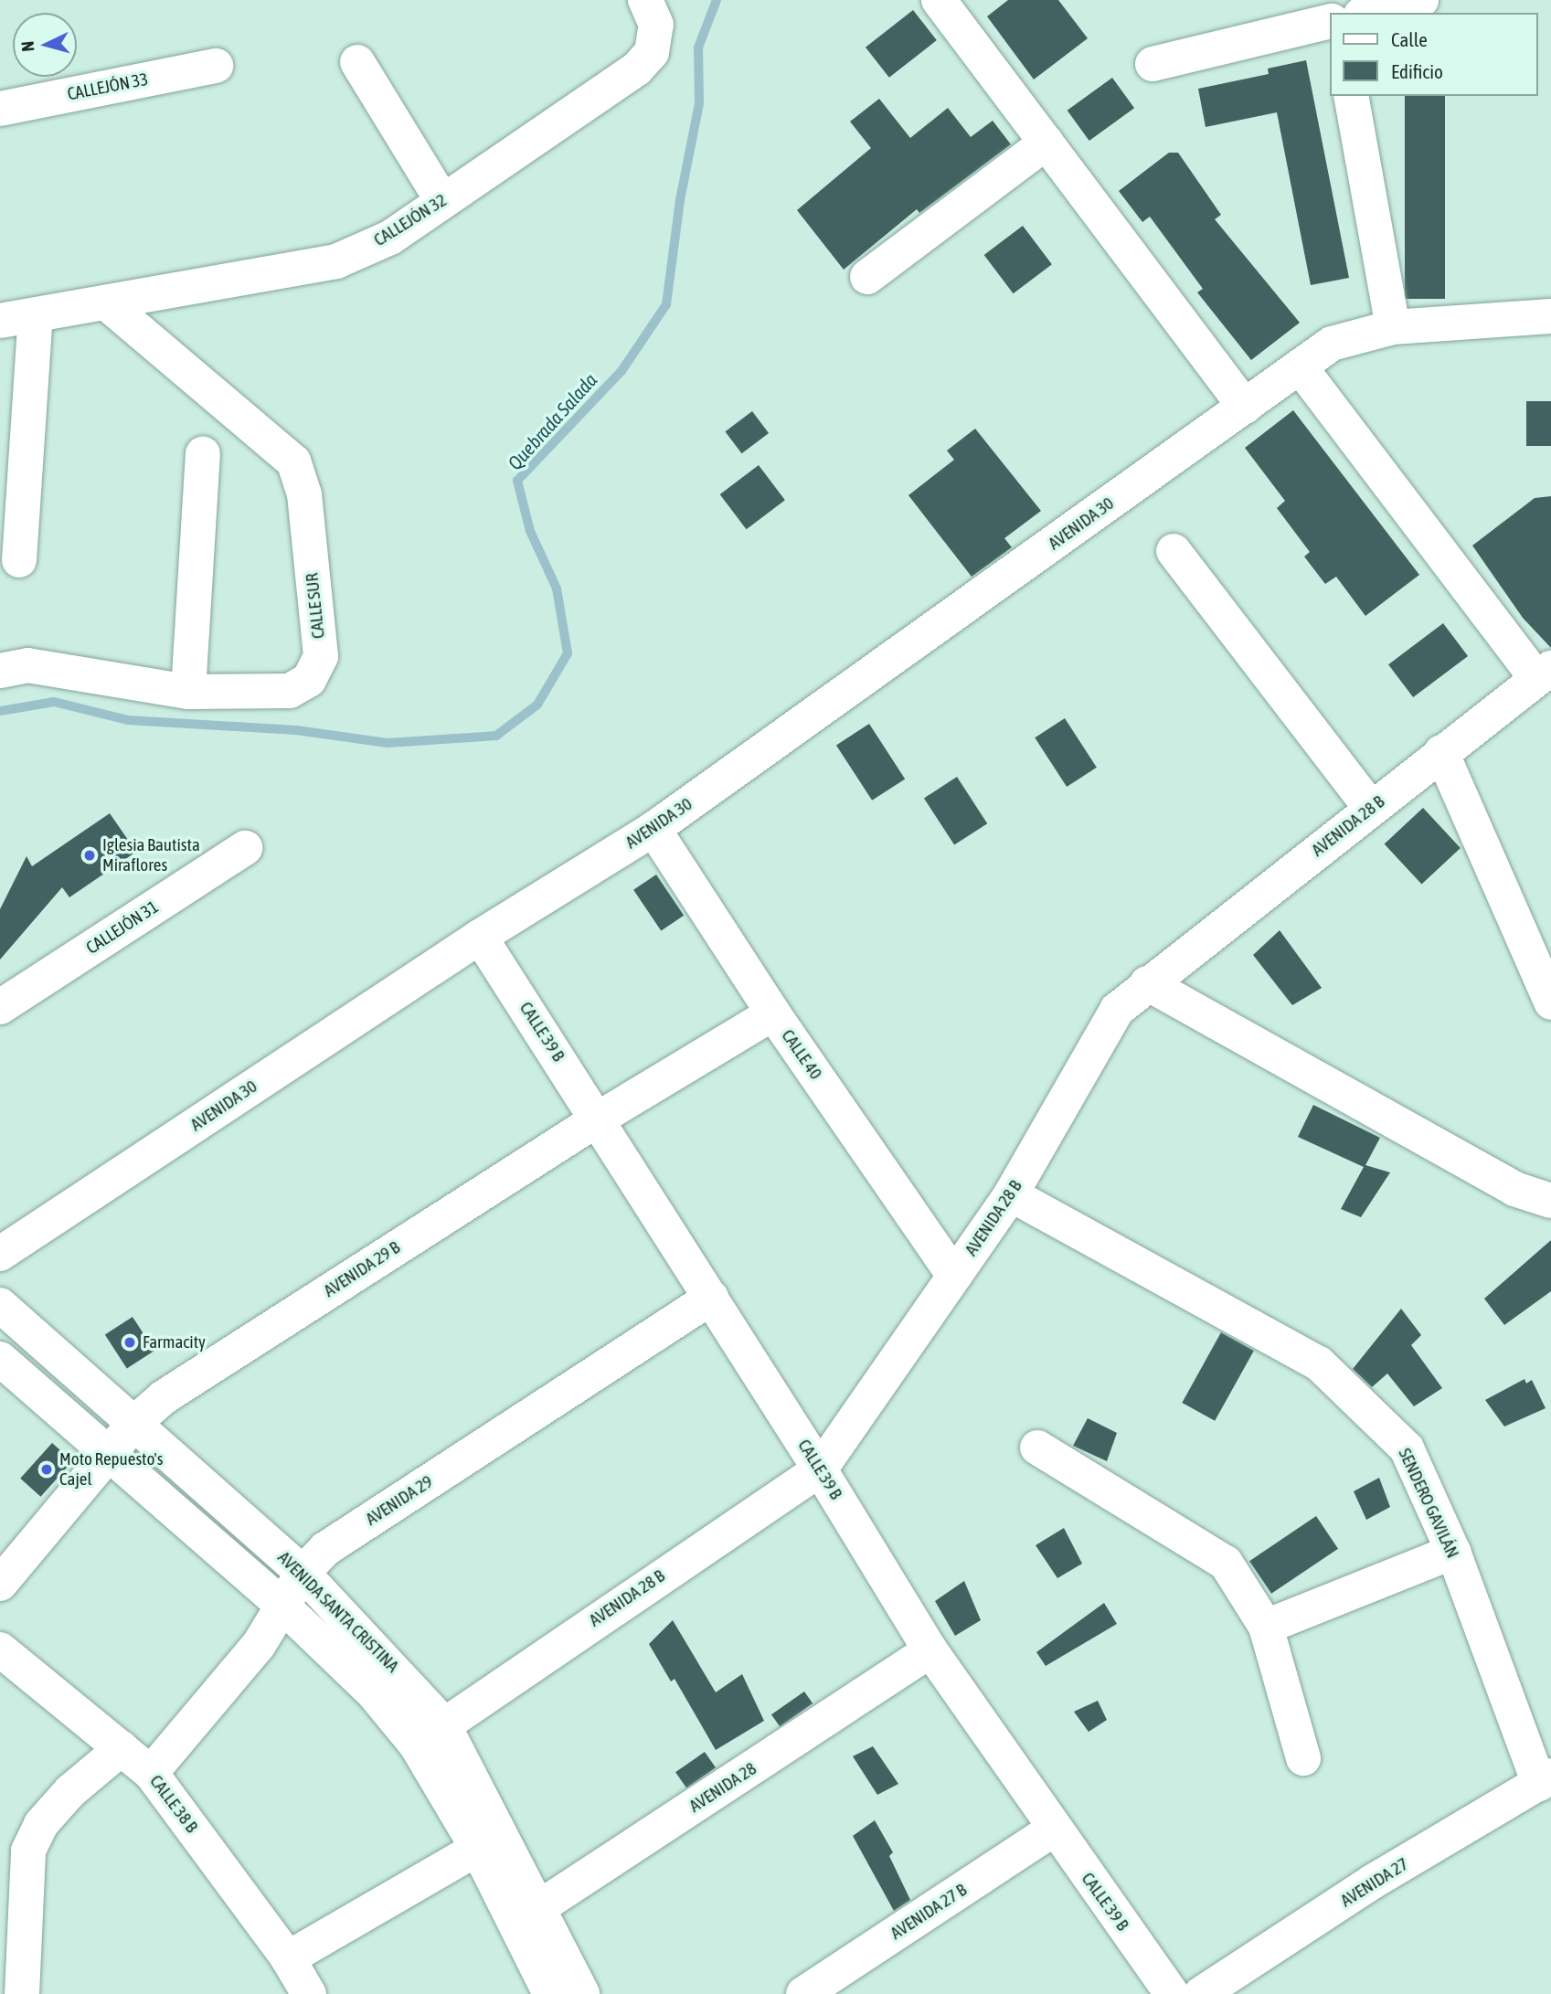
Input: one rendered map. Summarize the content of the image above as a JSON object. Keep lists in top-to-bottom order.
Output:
{
  "streets": {
    "street": [
      "CALLEJÓN 33",
      "CALLEJÓN 32",
      "AVENIDA 30",
      "CALLE SUR",
      "AVENIDA 28 B",
      "CALLEJÓN 31",
      "CALLE 39 B",
      "CALLE 40",
      "AVENIDA 29 B",
      "AVENIDA 29",
      "SENDERO GAVILÁN",
      "AVENIDA SANTA CRISTINA",
      "AVENIDA 28",
      "CALLE 38 B",
      "AVENIDA 27",
      "AVENIDA 27 B"
    ]
  },
  "crossings": [
    ["CALLEJÓN 32", "CALLE SUR"],
    ["AVENIDA 30", "CALLE 39 B"],
    ["AVENIDA 30", "CALLE 40"],
    ["AVENIDA 28 B", "CALLE 39 B"],
    ["AVENIDA 28 B", "CALLE 40"],
    ["AVENIDA 28 B", "SENDERO GAVILÁN"],
    ["AVENIDA 28 B", "AVENIDA SANTA CRISTINA"],
    ["CALLE 39 B", "AVENIDA 29 B"],
    ["CALLE 39 B", "AVENIDA 29"],
    ["CALLE 39 B", "AVENIDA 28"],
    ["CALLE 39 B", "AVENIDA 27 B"],
    ["CALLE 40", "AVENIDA 29 B"],
    ["AVENIDA 29 B", "AVENIDA SANTA CRISTINA"],
    ["AVENIDA 29", "AVENIDA SANTA CRISTINA"],
    ["AVENIDA 29", "CALLE 38 B"],
    ["SENDERO GAVILÁN", "AVENIDA 27"],
    ["AVENIDA SANTA CRISTINA", "AVENIDA 28"]
  ],
  "water": ["Quebrada Salada"],
  "places": ["Iglesia Bautista Miraflores", "Farmacity", "Moto Repuesto's Cajel"],
  "legend": ["Calle", "Edificio"],
  "north": "left"
}
